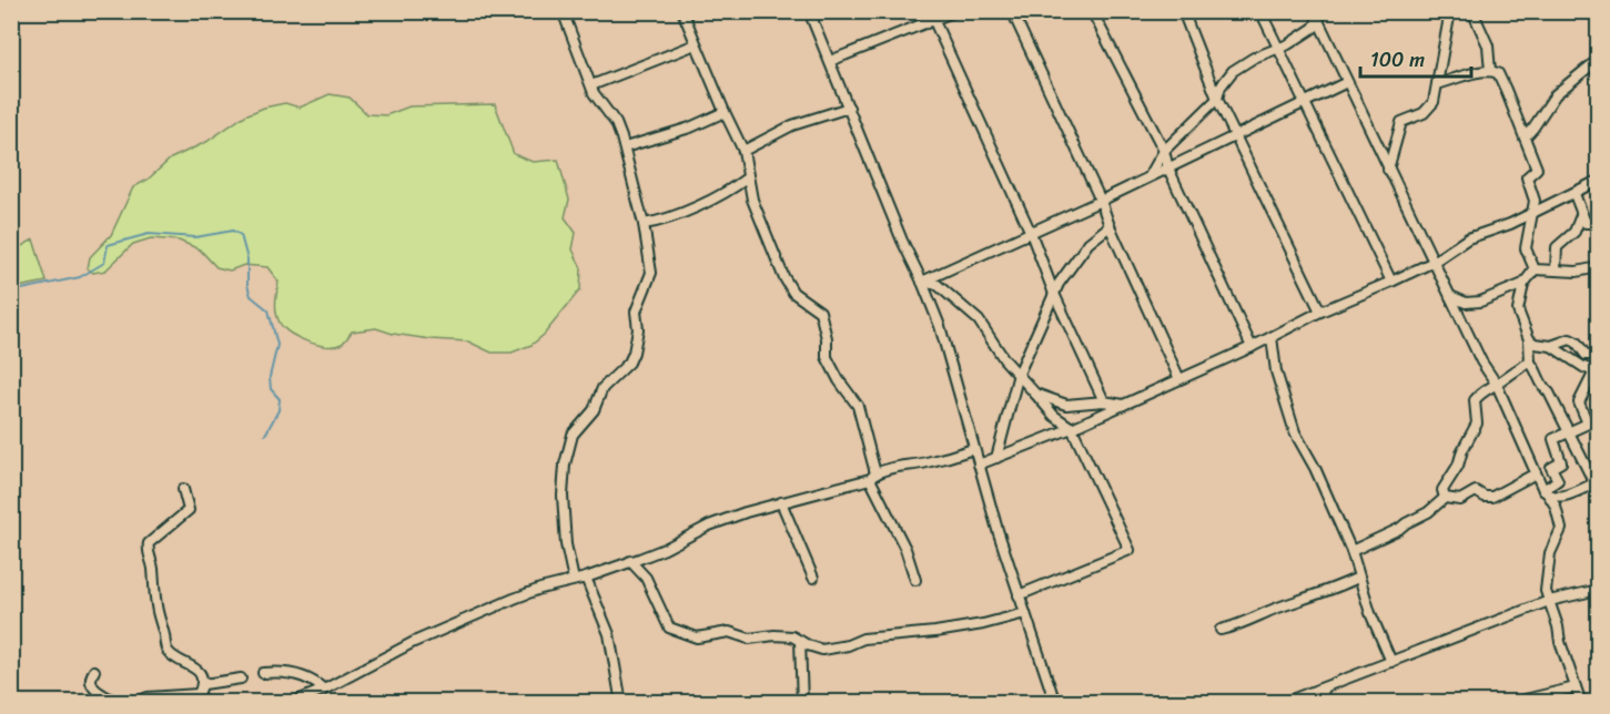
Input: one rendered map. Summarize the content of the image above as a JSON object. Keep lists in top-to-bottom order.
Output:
{
  "scale_bar": "100 m"
}
